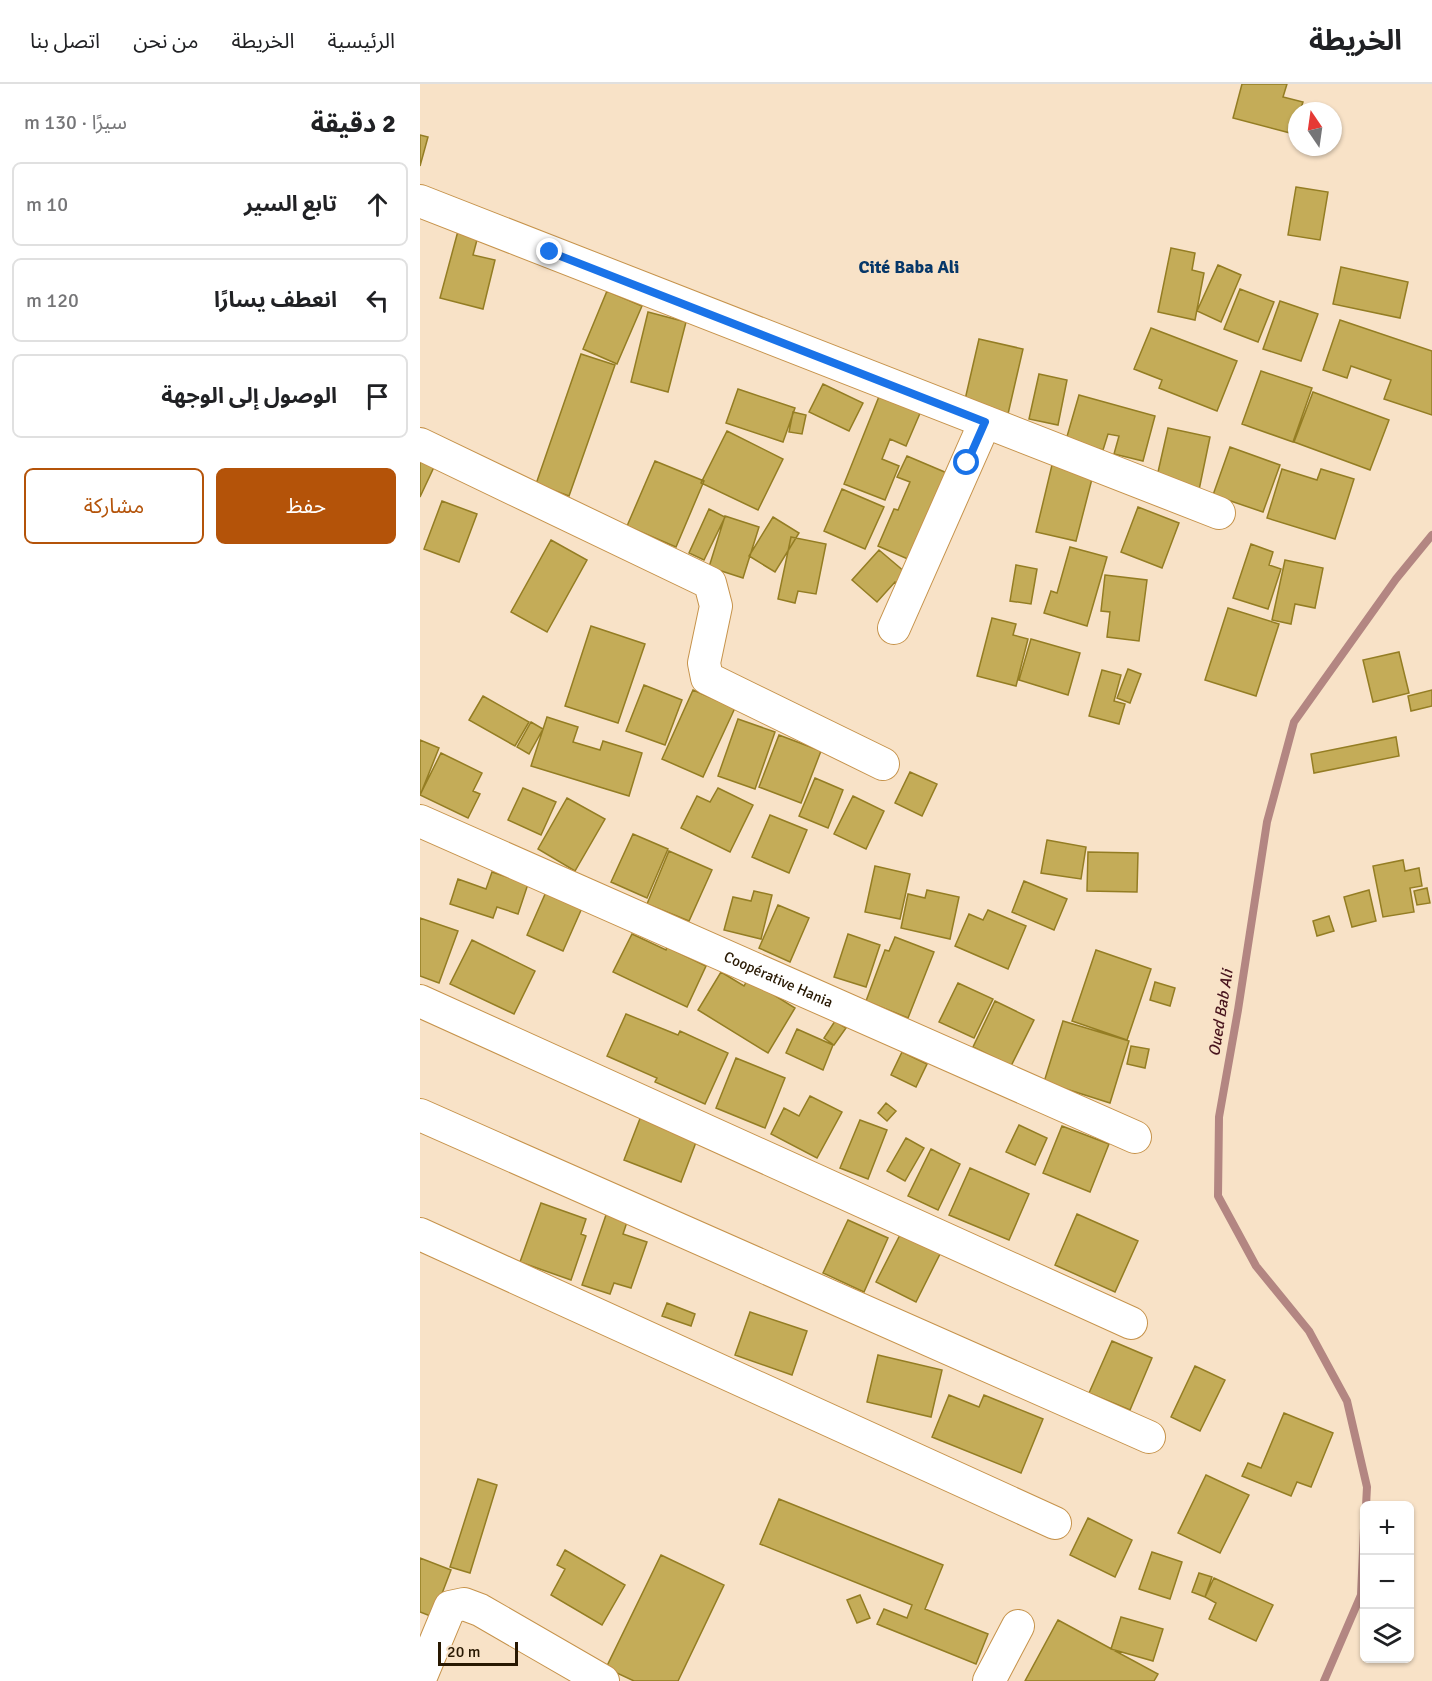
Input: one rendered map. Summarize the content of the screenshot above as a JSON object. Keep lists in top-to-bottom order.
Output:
{
  "streets": {
    "street": ["Coopérative Hania"]
  },
  "districts": ["Cité Baba Ali"],
  "water": ["Oued Bab Ali"],
  "scale_bar": "20 m",
  "north": "top",
  "page": {
    "header": "الخريطة",
    "nav": [
      "الرئيسية",
      "الخريطة",
      "من نحن",
      "اتصل بنا"
    ],
    "heading": ["2 دقيقة", "سيرًا · 130 m"],
    "list": [
      ["تابع السير", "10 m"],
      ["انعطف يسارًا", "120 m"],
      "الوصول إلى الوجهة"
    ],
    "buttons": ["حفظ", "مشاركة"],
    "map_buttons": ["+", "−"],
    "scale": "20 m"
  }
}
